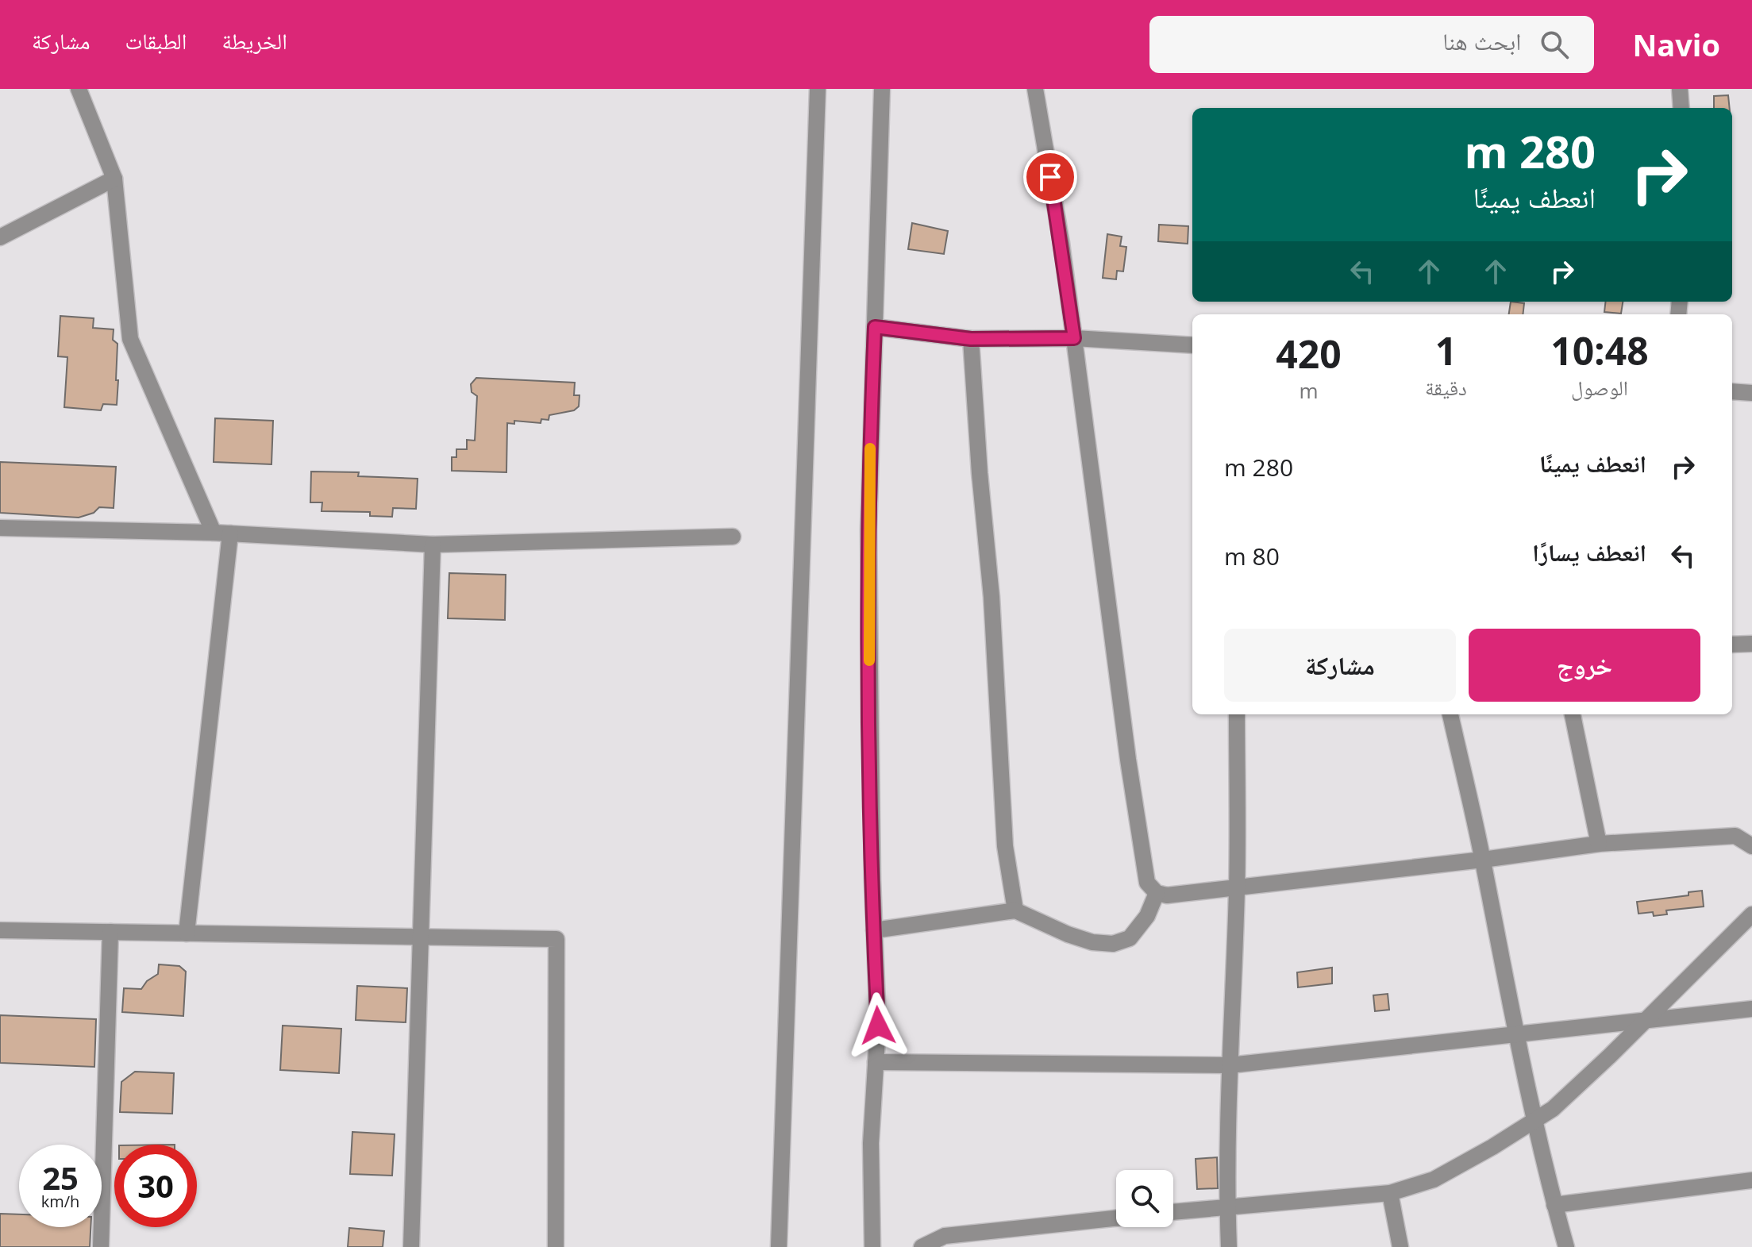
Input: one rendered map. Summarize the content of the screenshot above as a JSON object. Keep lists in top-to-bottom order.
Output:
{
  "page": {
    "header": "Navio",
    "search": "ابحث هنا",
    "nav": ["الخريطة", "الطبقات", "مشاركة"],
    "turn": ["280 m", "انعطف يمينًا"],
    "eta": [
      "10:48",
      "الوصول",
      "1",
      "دقيقة",
      "420",
      "m"
    ],
    "list": [
      {
        "name": "انعطف يمينًا",
        "value": "280 m"
      },
      {
        "name": "انعطف يسارًا",
        "value": "80 m"
      }
    ],
    "buttons": ["خروج", "مشاركة"],
    "speed": "25 km/h",
    "limit": "30"
  }
}
